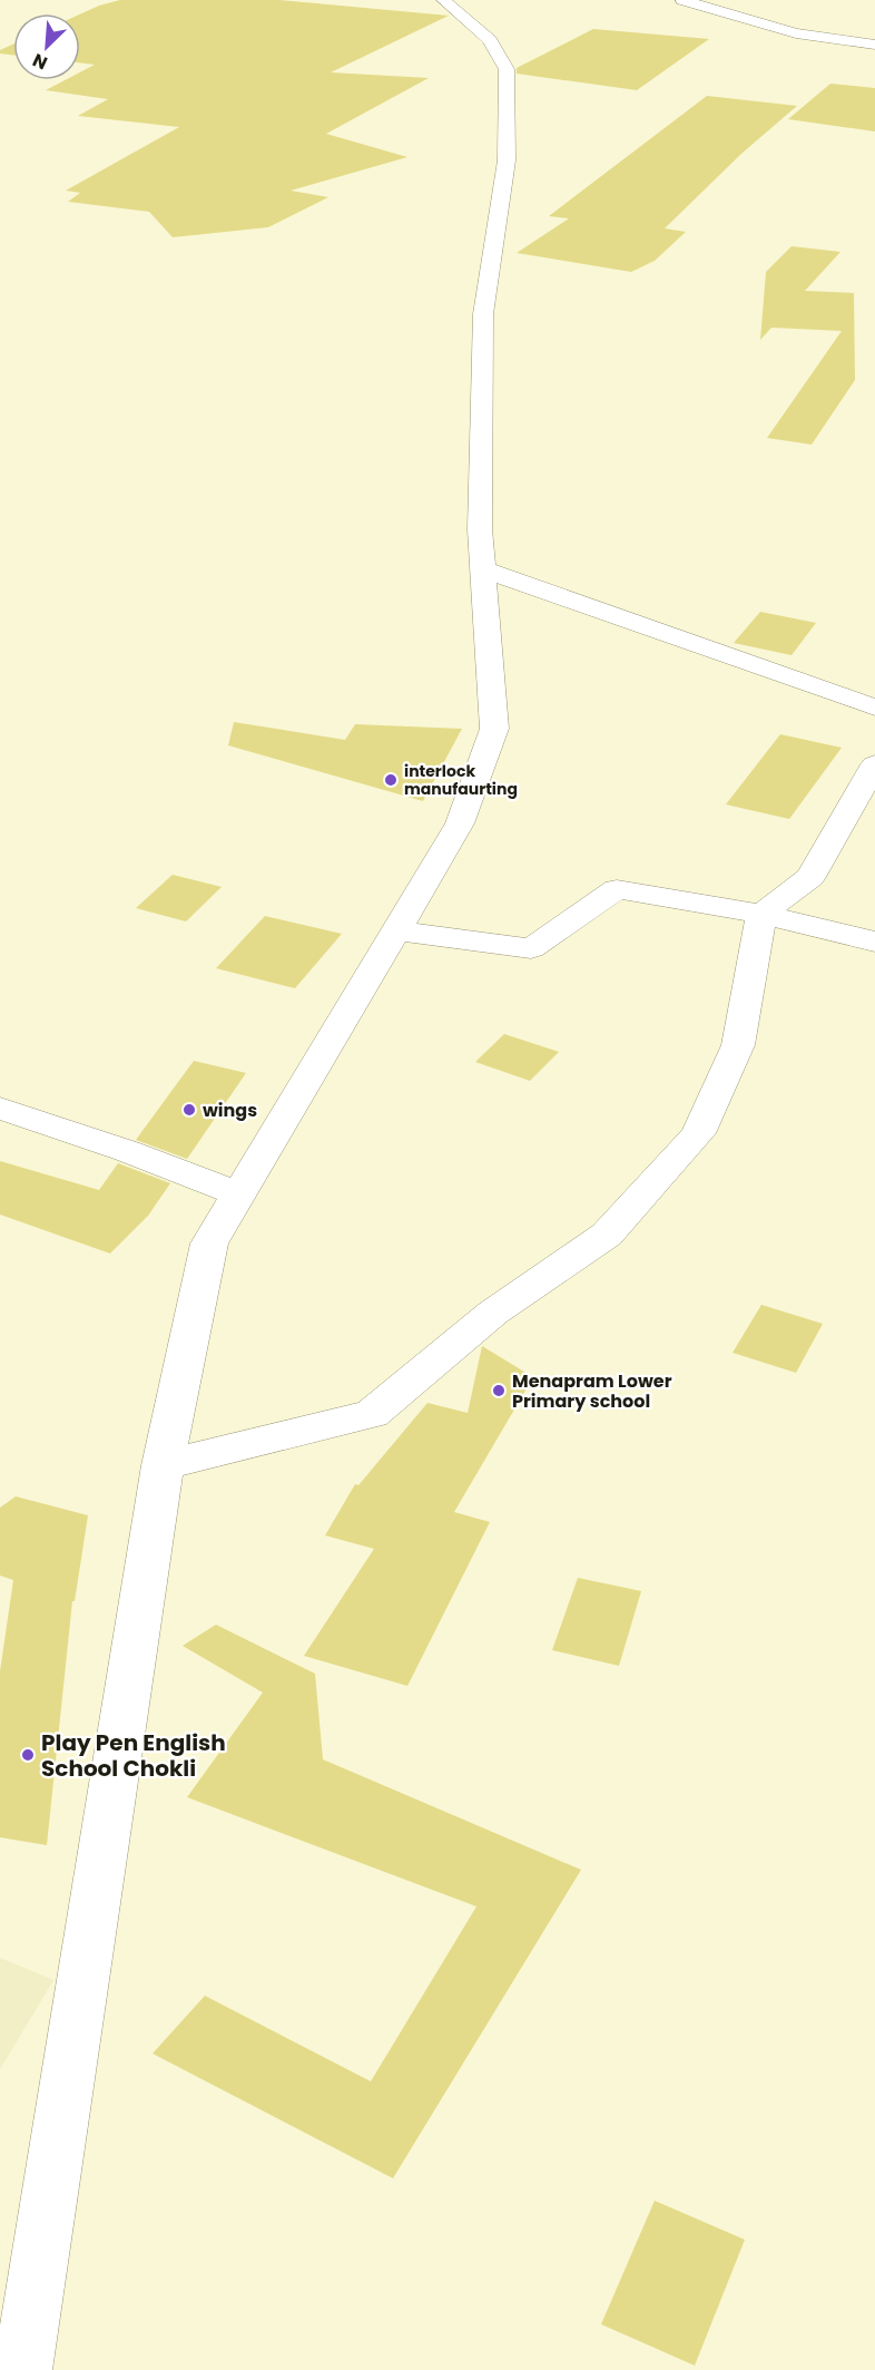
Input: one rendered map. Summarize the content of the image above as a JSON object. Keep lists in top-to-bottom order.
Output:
{
  "places": [
    "interlock manufaurting",
    "wings",
    "Menapram Lower Primary school",
    "Play Pen English School Chokli"
  ],
  "north": "bottom left"
}
